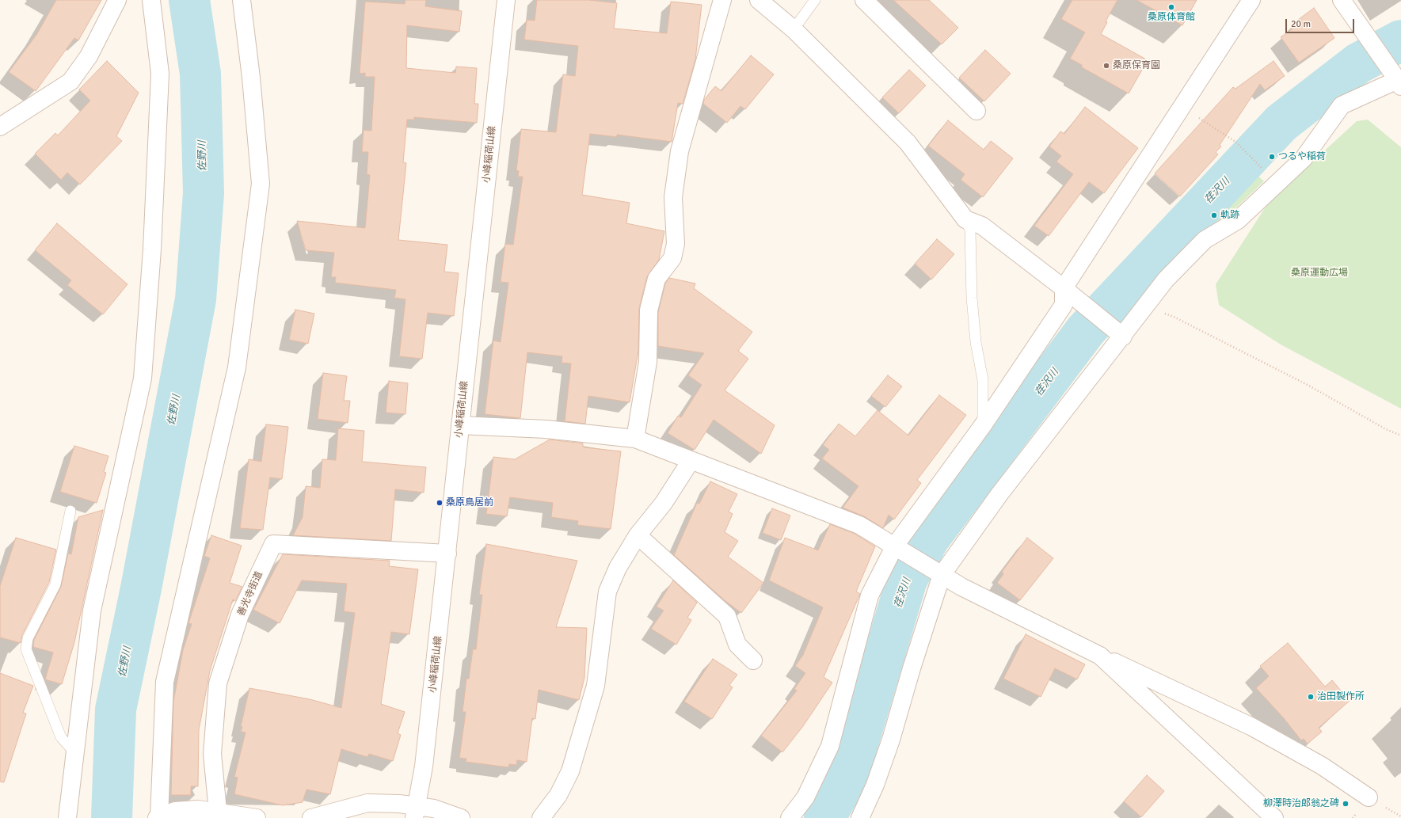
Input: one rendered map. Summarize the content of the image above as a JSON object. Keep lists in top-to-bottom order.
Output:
{
  "streets": {
    "street": ["小峰稲荷山線", "善光寺街道"]
  },
  "crossings": [
    ["小峰稲荷山線", "善光寺街道"]
  ],
  "water": ["佐野川", "荏沢川"],
  "parks": ["桑原運動広場"],
  "places": [
    "桑原体育館",
    "桑原保育園",
    "つるや稲荷",
    "軌跡",
    "桑原鳥居前",
    "治田製作所",
    "柳澤時治郎翁之碑"
  ],
  "scale_bar": "20 m"
}
